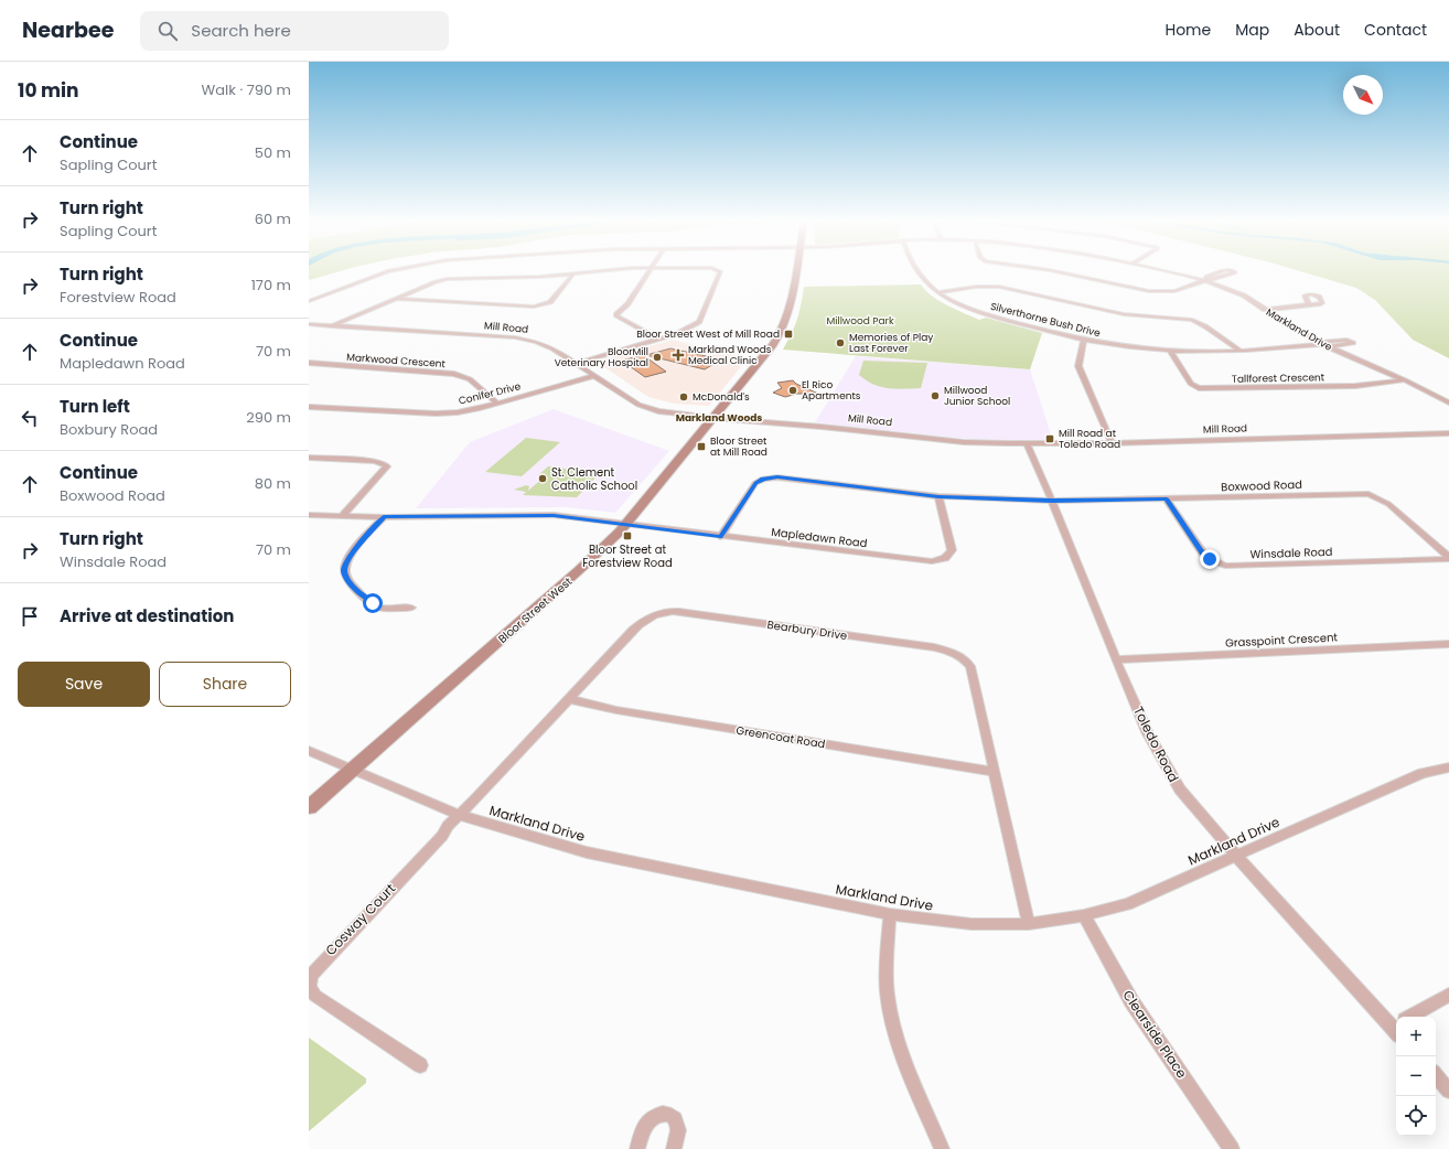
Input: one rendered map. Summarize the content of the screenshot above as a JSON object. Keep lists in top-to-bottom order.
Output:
{
  "streets": {
    "main road": ["Bloor Street West"],
    "street": [
      "Silverthorne Bush Drive",
      "Mill Road",
      "Markland Drive",
      "Markwood Crescent",
      "Tallforest Crescent",
      "Conifer Drive",
      "Boxwood Road",
      "Mapledawn Road",
      "Winsdale Road",
      "Bearbury Drive",
      "Grasspoint Crescent",
      "Greencoat Road",
      "Toledo Road",
      "Cosway Court",
      "Clearside Place"
    ]
  },
  "crossings": [
    ["Silverthorne Bush Drive", "Markland Drive"],
    ["Silverthorne Bush Drive", "Tallforest Crescent"],
    ["Mill Road", "Conifer Drive"],
    ["Mill Road", "Bloor Street West"],
    ["Mill Road", "Toledo Road"],
    ["Markland Drive", "Tallforest Crescent"],
    ["Markland Drive", "Bloor Street West"],
    ["Markland Drive", "Bearbury Drive"],
    ["Markland Drive", "Toledo Road"],
    ["Markland Drive", "Cosway Court"],
    ["Markland Drive", "Clearside Place"],
    ["Markwood Crescent", "Conifer Drive"],
    ["Boxwood Road", "Mapledawn Road"],
    ["Boxwood Road", "Winsdale Road"],
    ["Boxwood Road", "Toledo Road"],
    ["Mapledawn Road", "Bloor Street West"],
    ["Bearbury Drive", "Greencoat Road"],
    ["Bearbury Drive", "Cosway Court"],
    ["Grasspoint Crescent", "Toledo Road"]
  ],
  "districts": ["Markland Woods"],
  "parks": ["Millwood Park"],
  "places": {
    "transit": [
      "Bloor Street West of Mill Road",
      "Mill Road at Toledo Road",
      "Bloor Street at Mill Road",
      "Bloor Street at Forestview Road"
    ],
    "other": [
      "Memories of Play Last Forever",
      "BloorMill Veterinary Hospital",
      "El Rico Apartments",
      "Millwood Junior School",
      "McDonald's",
      "St. Clement Catholic School"
    ],
    "health": ["Markland Woods Medical Clinic"]
  },
  "north": "bottom right",
  "page": {
    "header": "Nearbee",
    "search": "Search here",
    "nav": [
      "Home",
      "Map",
      "About",
      "Contact"
    ],
    "heading": ["10 min", "Walk · 790 m"],
    "list": [
      ["Continue", "Sapling Court", "50 m"],
      ["Turn right", "Sapling Court", "60 m"],
      ["Turn right", "Forestview Road", "170 m"],
      ["Continue", "Mapledawn Road", "70 m"],
      ["Turn left", "Boxbury Road", "290 m"],
      ["Continue", "Boxwood Road", "80 m"],
      ["Turn right", "Winsdale Road", "70 m"],
      "Arrive at destination"
    ],
    "buttons": ["Save", "Share"],
    "map_buttons": ["+", "−"]
  }
}
